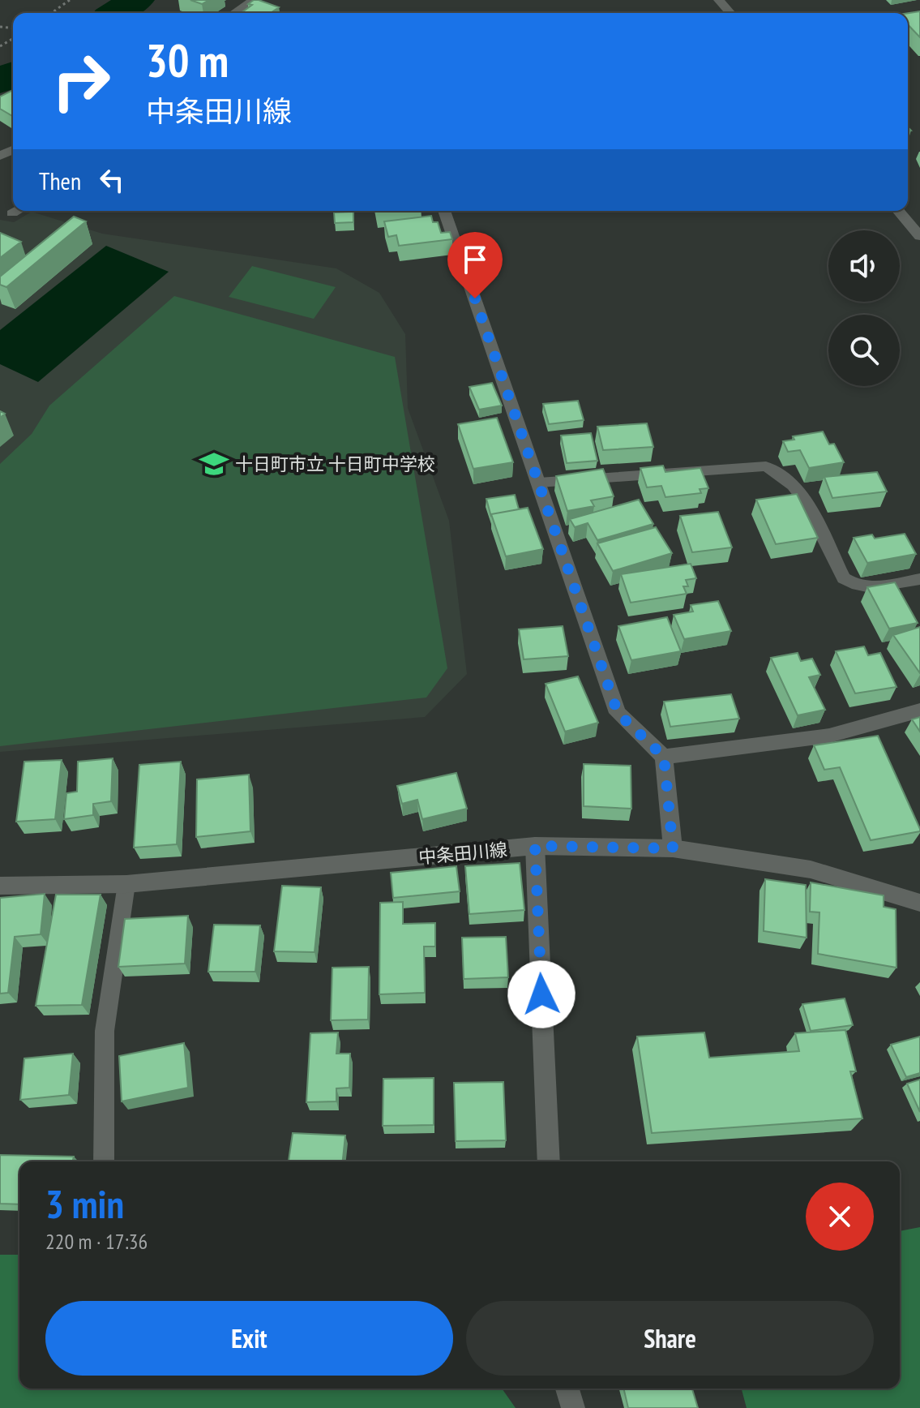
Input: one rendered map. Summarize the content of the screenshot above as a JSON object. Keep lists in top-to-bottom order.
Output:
{
  "streets": {
    "street": ["中条田川線"]
  },
  "places": {
    "school or university": ["十日町市立 十日町中学校"]
  },
  "page": {
    "turn": ["30 m", "中条田川線"],
    "then": "Then",
    "heading": ["3 min", "220 m · 17:36"],
    "buttons": ["Exit", "Share"]
  }
}
